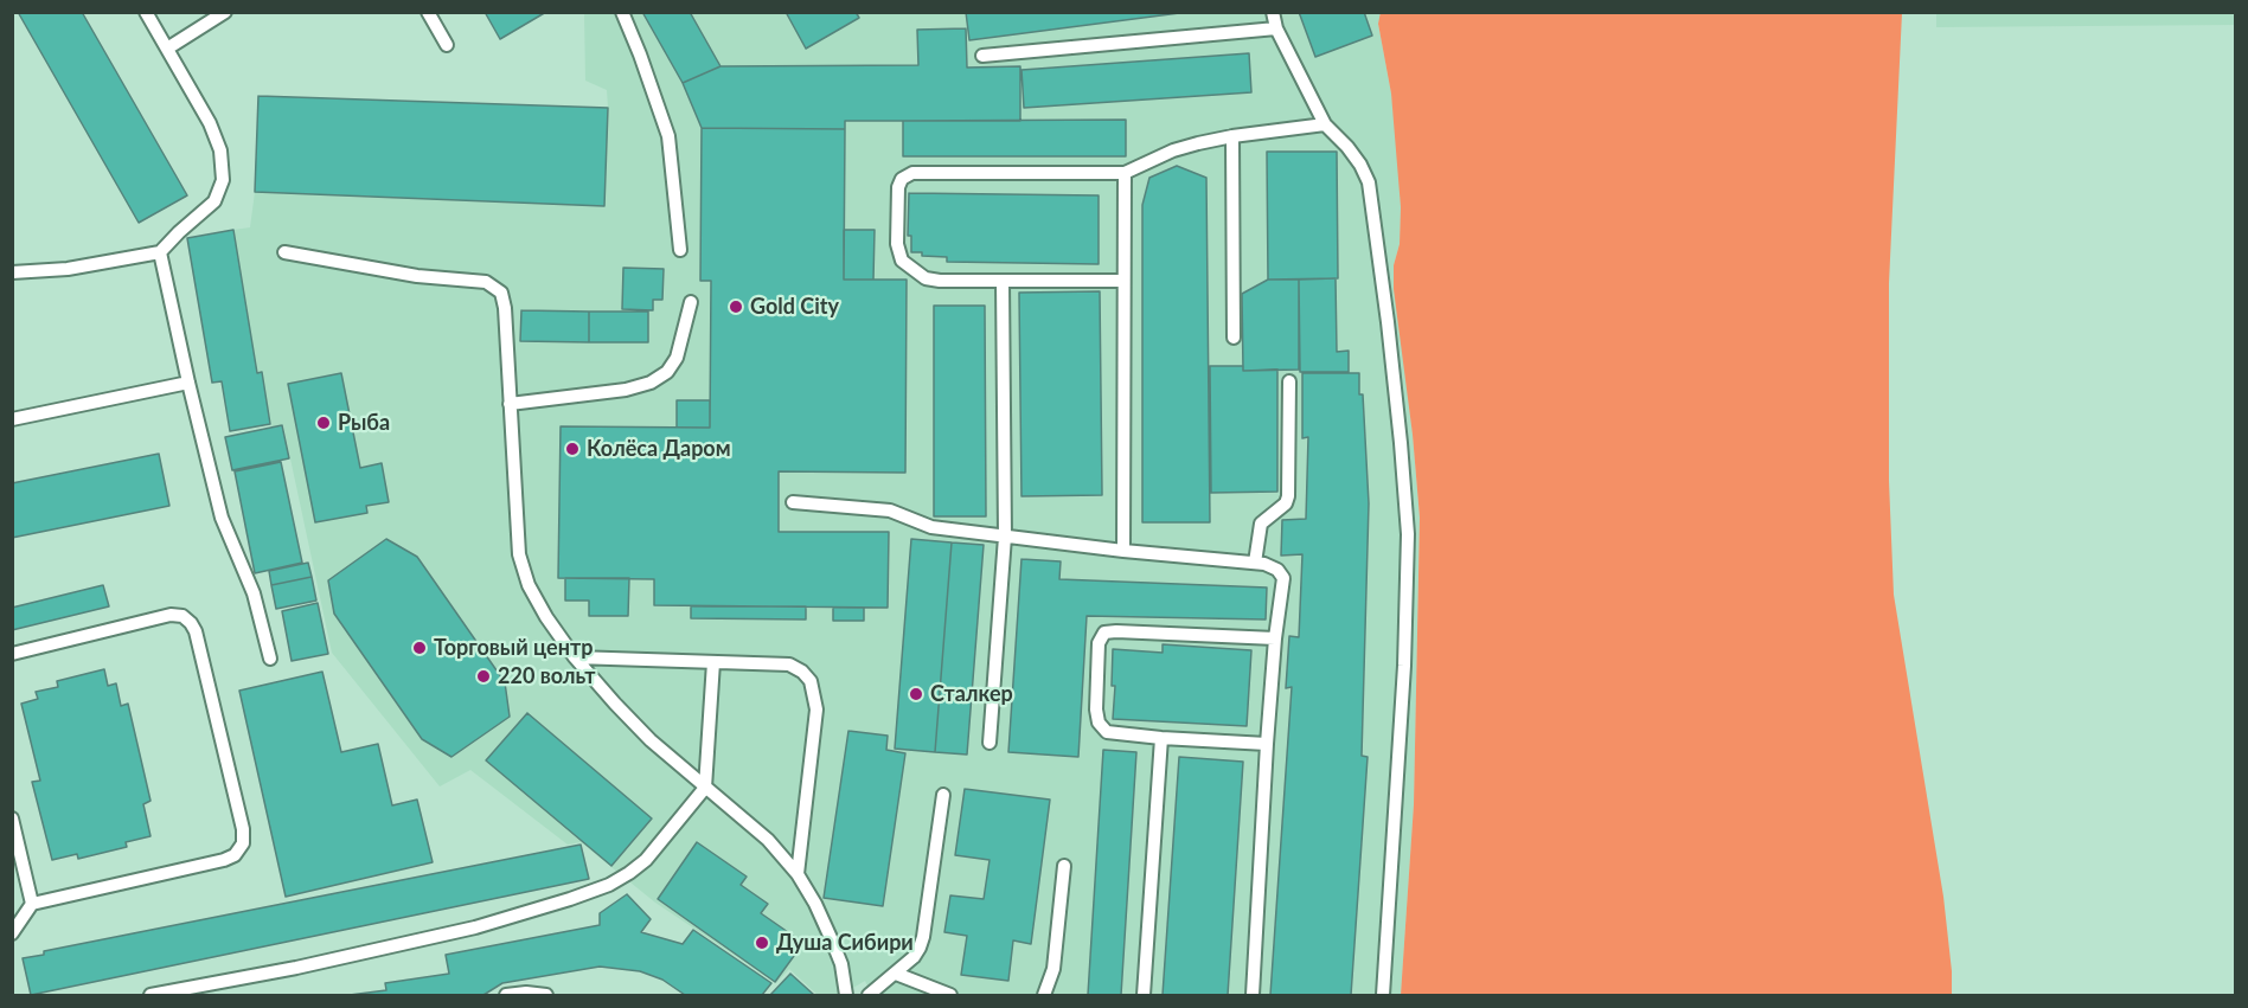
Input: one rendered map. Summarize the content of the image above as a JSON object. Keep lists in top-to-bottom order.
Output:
{
  "places": [
    "Gold City",
    "Рыба",
    "Колёса Даром",
    "Торговый центр",
    "220 вольт",
    "Сталкер",
    "Душа Сибири"
  ]
}
